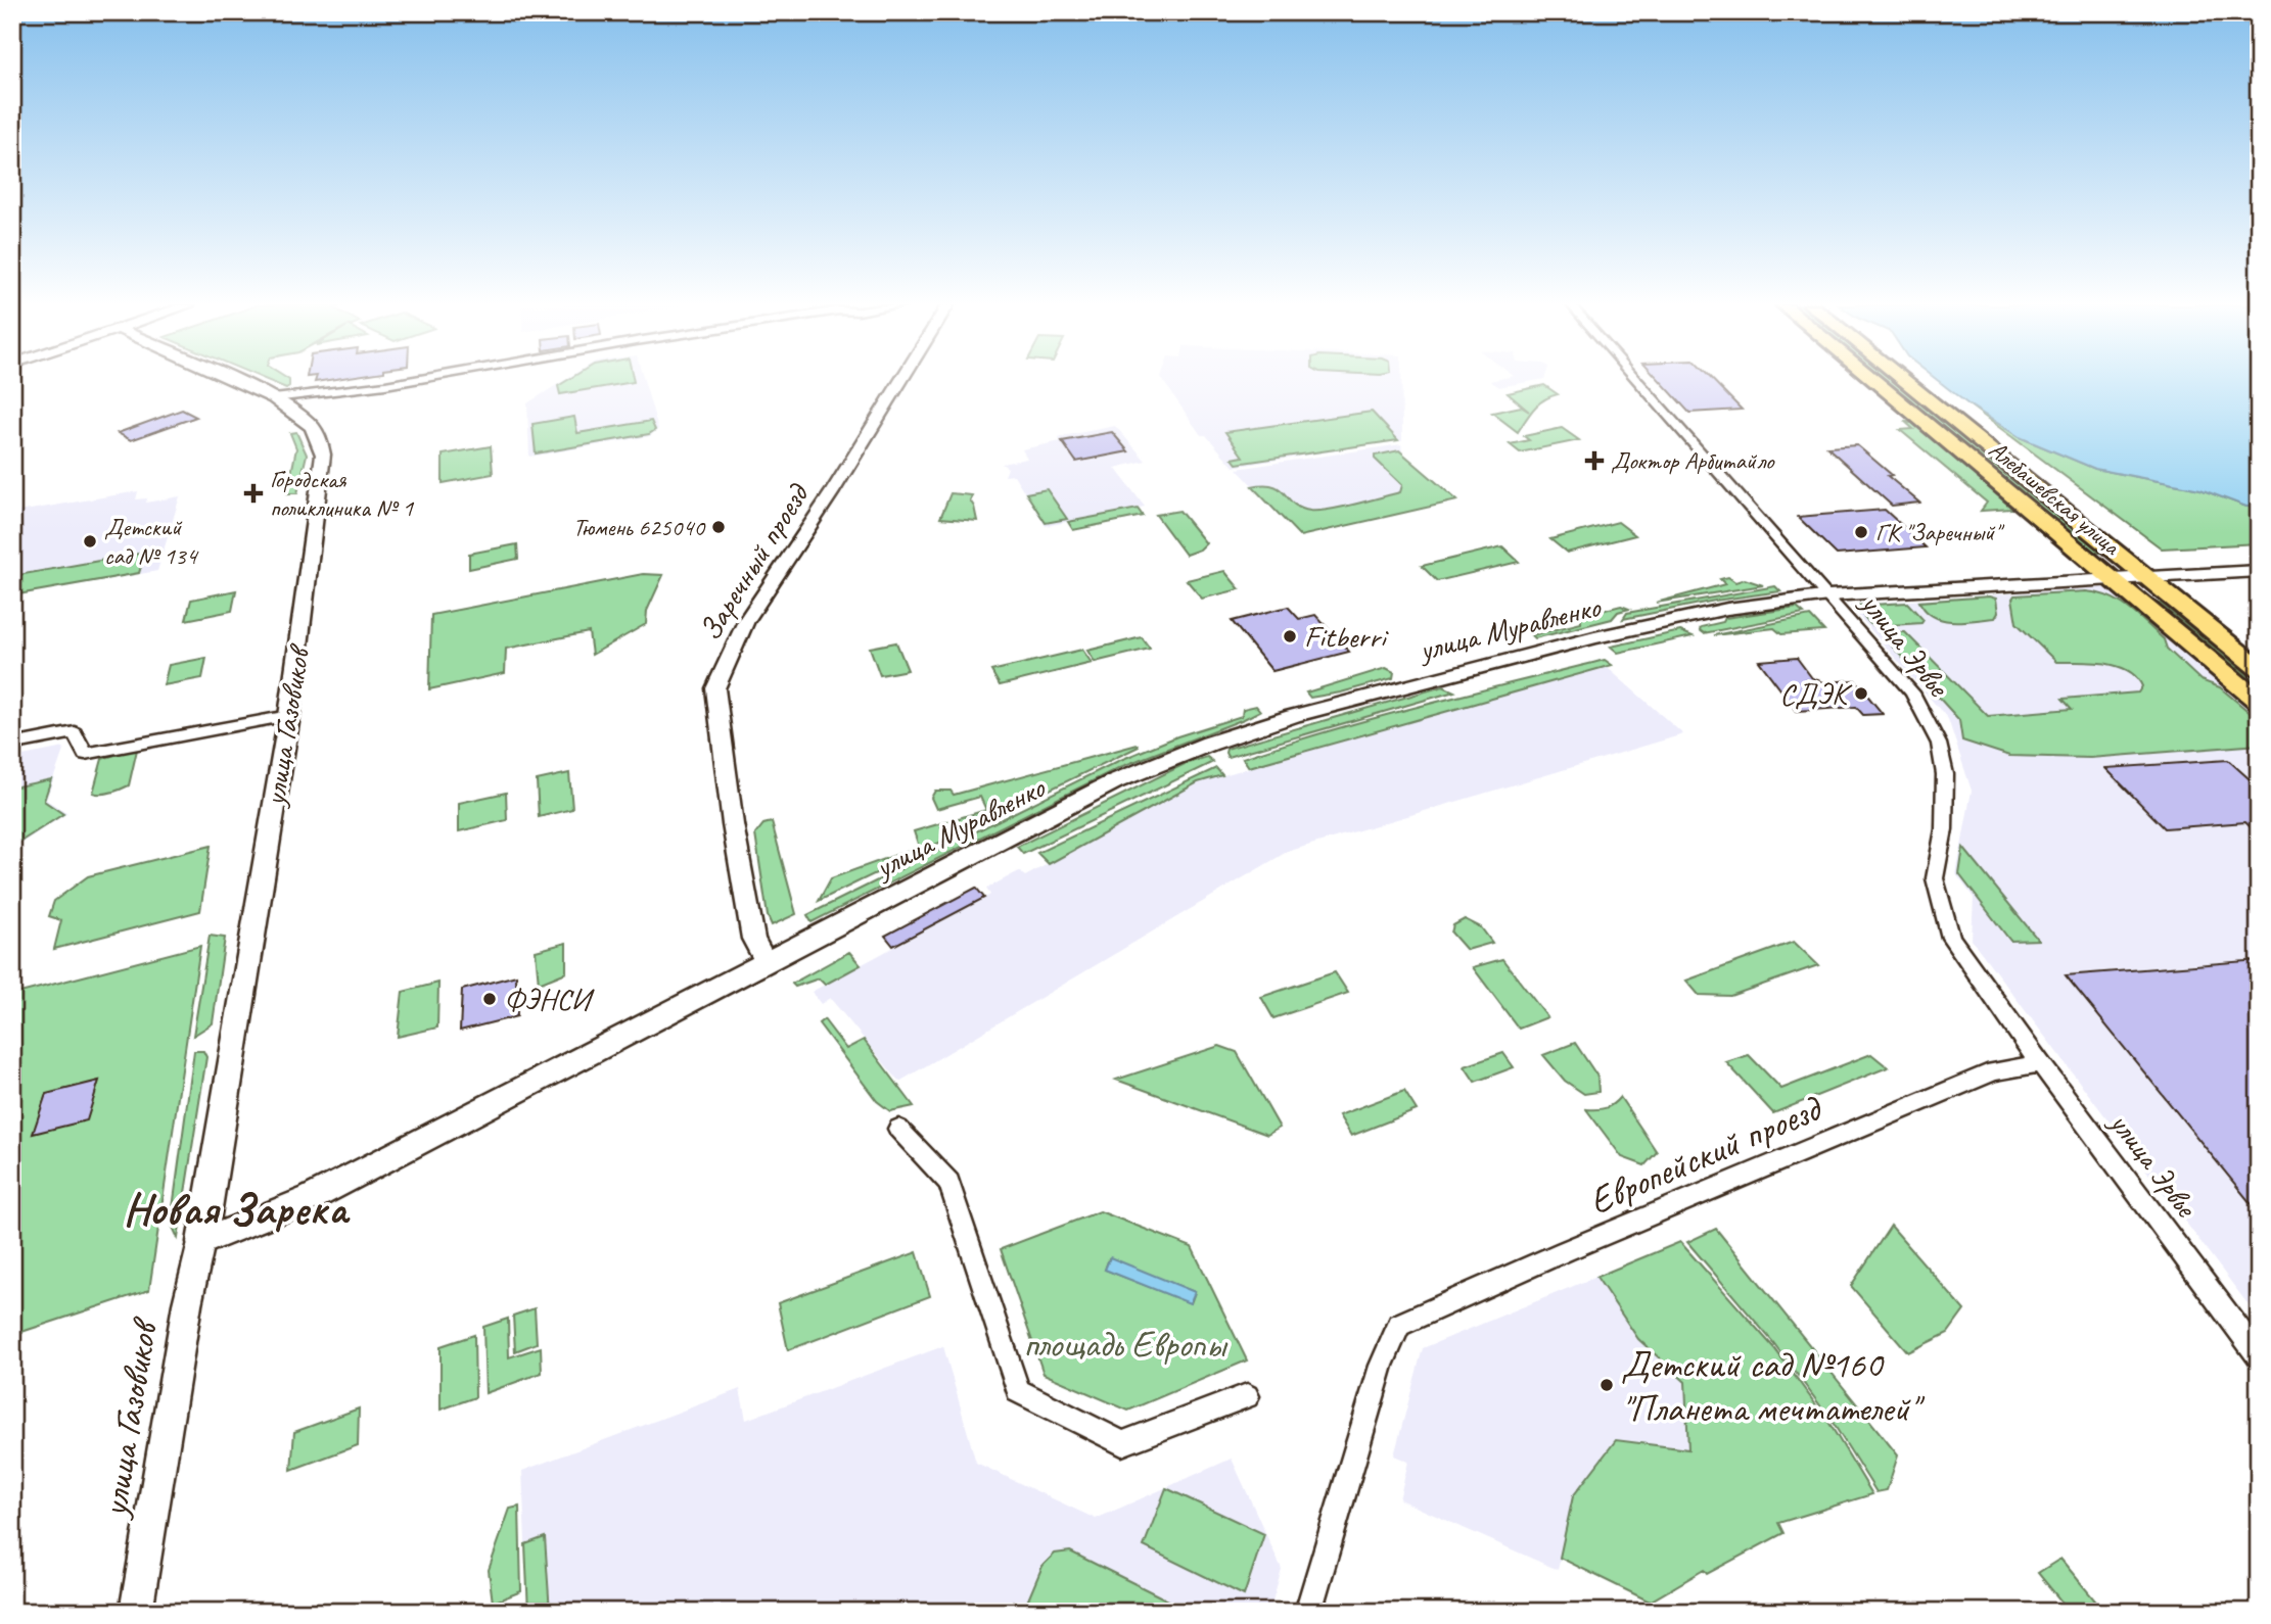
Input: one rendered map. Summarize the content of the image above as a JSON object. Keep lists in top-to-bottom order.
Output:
{
  "streets": {
    "main road": ["Алебашевская улица", "улица Муравленко", "улица Газовиков"],
    "street": ["Заречный проезд", "улица Эрвье", "Европейский проезд"]
  },
  "crossings": [
    ["Алебашевская улица", "улица Муравленко"],
    ["Заречный проезд", "улица Муравленко"],
    ["улица Муравленко", "улица Эрвье"],
    ["улица Эрвье", "Европейский проезд"]
  ],
  "districts": ["Новая Зарека"],
  "parks": ["площадь Европы"],
  "places": {
    "health": ["Доктор Арбитайло", "Городская поликлиника № 1"],
    "other": [
      "Тюмень 625040",
      "ГК \"Заречный\"",
      "Детский сад № 134",
      "Fitberri",
      "СДЭК",
      "ФЭНСИ",
      "Детский сад №160 \"Планета мечтателей\""
    ]
  }
}
